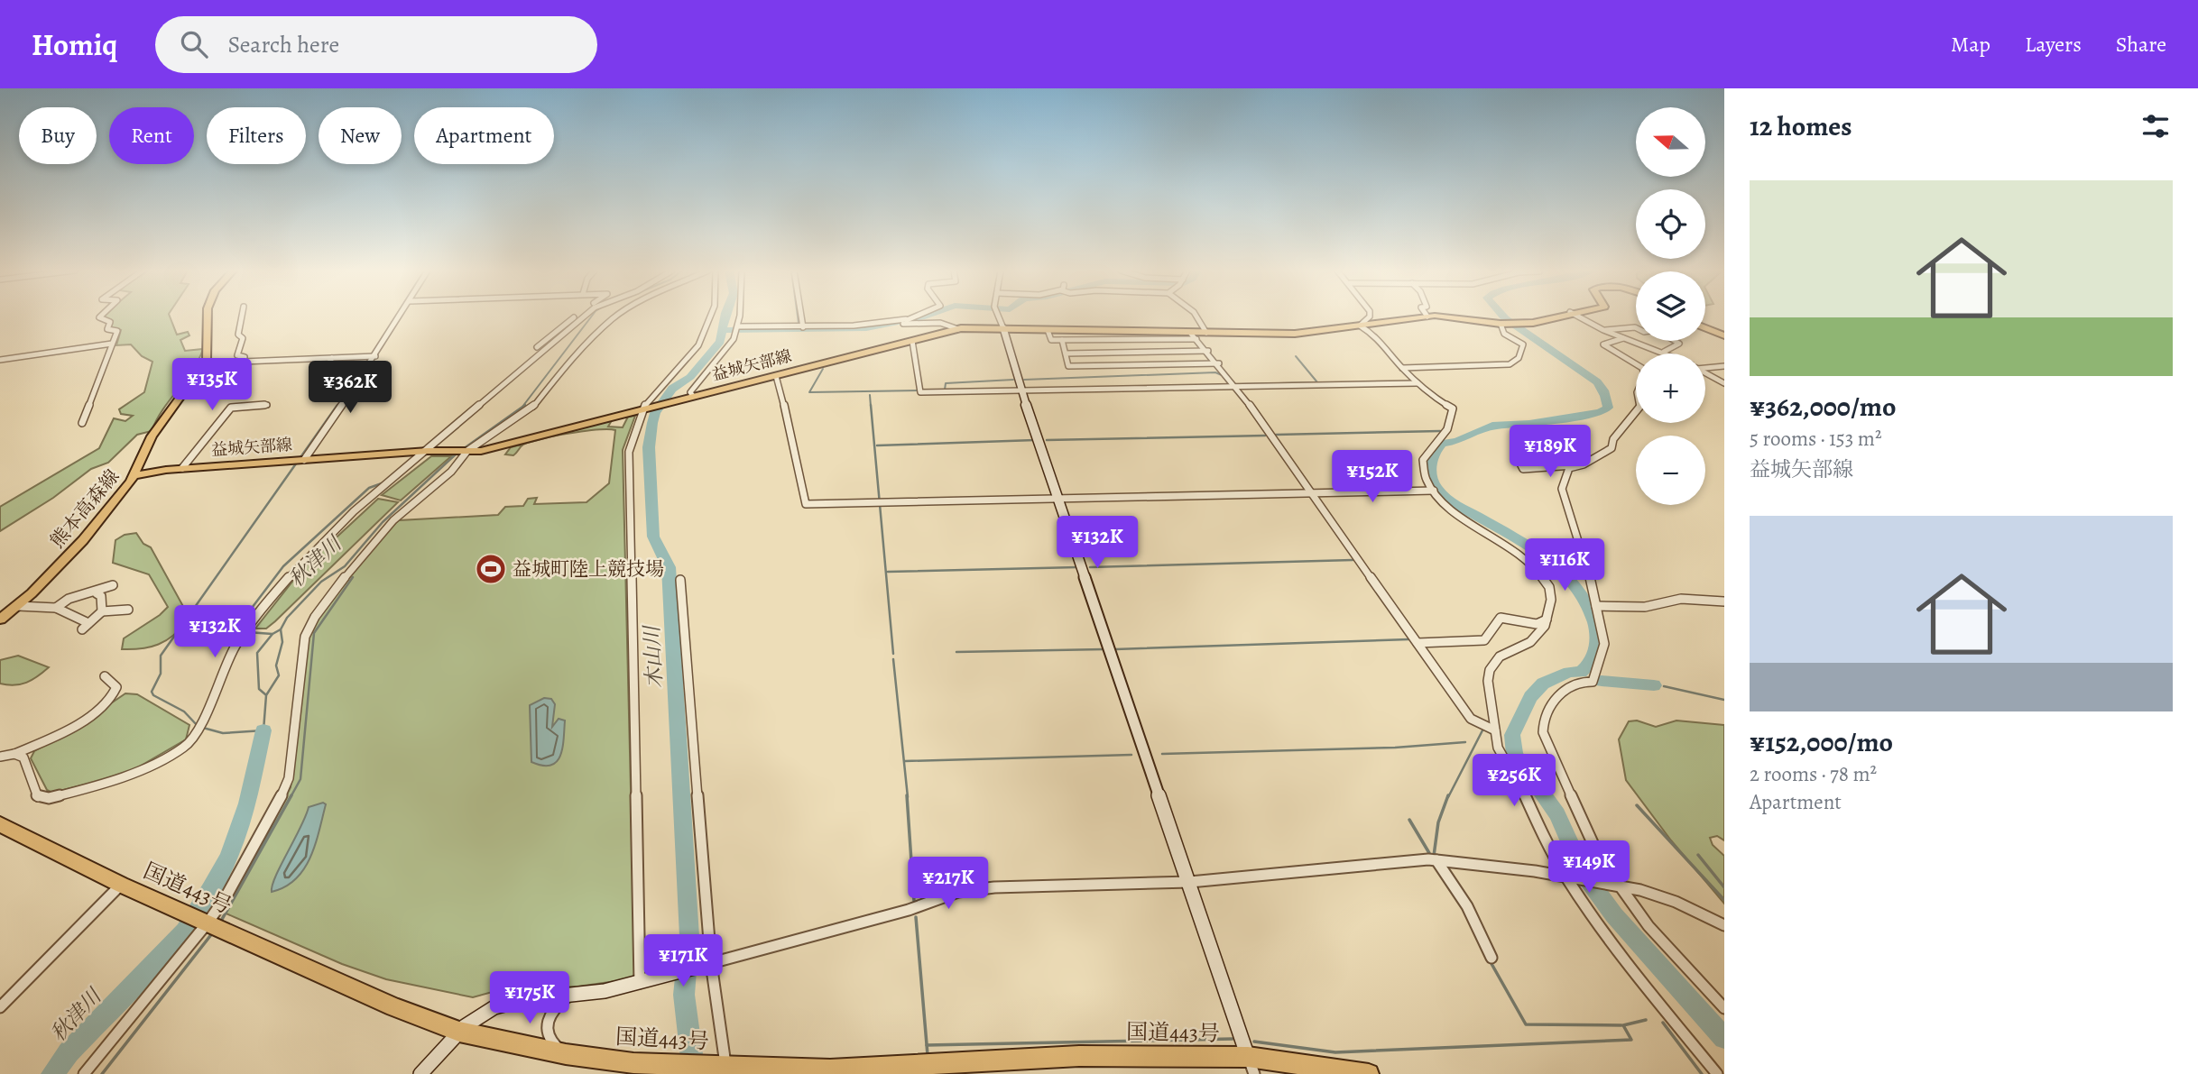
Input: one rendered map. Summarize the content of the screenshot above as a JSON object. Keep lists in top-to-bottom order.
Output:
{
  "streets": {
    "highway": ["国道443号"],
    "main road": ["益城矢部線", "熊本高森線"]
  },
  "crossings": [
    ["益城矢部線", "熊本高森線"]
  ],
  "water": ["秋津川", "木山川"],
  "places": {
    "sports": ["益城町陸上競技場"]
  },
  "north": "left",
  "page": {
    "header": "Homiq",
    "search": "Search here",
    "nav": ["Map", "Layers", "Share"],
    "heading": "12 homes",
    "map_buttons": ["+", "−"],
    "chip": [
      "Buy",
      "Rent",
      "Filters",
      "New",
      "Apartment"
    ],
    "list": [
      {
        "name": "¥362,000/mo",
        "note": "5 rooms · 153 m² · 益城矢部線"
      },
      {
        "name": "¥152,000/mo",
        "note": "2 rooms · 78 m² · Apartment"
      }
    ],
    "price": [
      "¥135K",
      "¥362K",
      "¥189K",
      "¥152K",
      "¥132K",
      "¥116K",
      "¥132K",
      "¥256K",
      "¥149K",
      "¥217K",
      "¥171K",
      "¥175K"
    ]
  }
}
